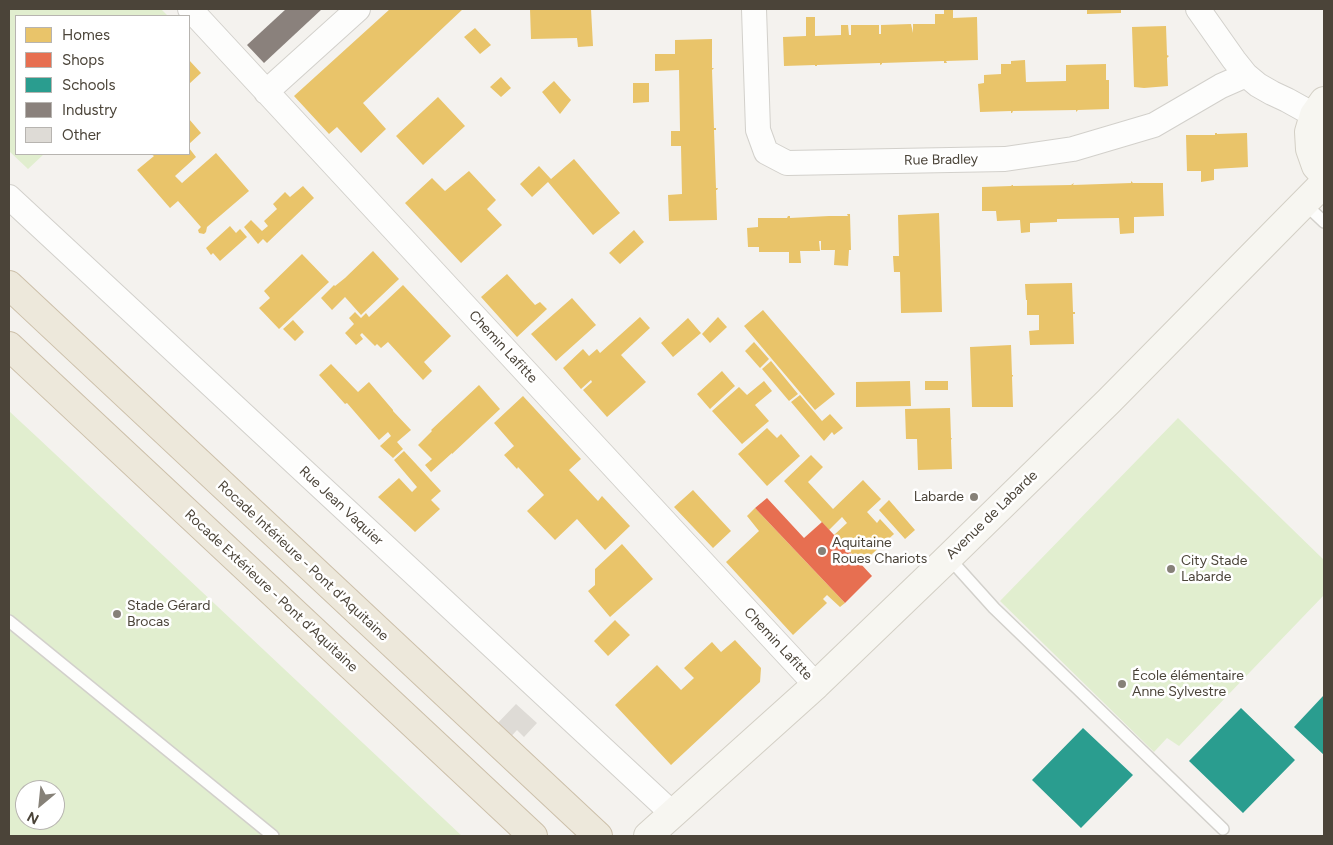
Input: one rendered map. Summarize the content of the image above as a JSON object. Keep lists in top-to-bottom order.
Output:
{
  "streets": {
    "highway": ["Rocade Intérieure - Pont d'Aquitaine", "Rocade Extérieure - Pont d'Aquitaine"],
    "main road": ["Avenue de Labarde"],
    "street": ["Rue Bradley", "Chemin Lafitte", "Rue Jean Vaquier"]
  },
  "crossings": [
    ["Chemin Lafitte", "Avenue de Labarde"],
    ["Rue Jean Vaquier", "Avenue de Labarde"]
  ],
  "places": [
    "Labarde",
    "Aquitaine Roues Chariots",
    "City Stade Labarde",
    "Stade Gérard Brocas",
    "École élémentaire Anne Sylvestre"
  ],
  "legend": [
    "Homes",
    "Shops",
    "Schools",
    "Industry",
    "Other"
  ],
  "north": "bottom left"
}
